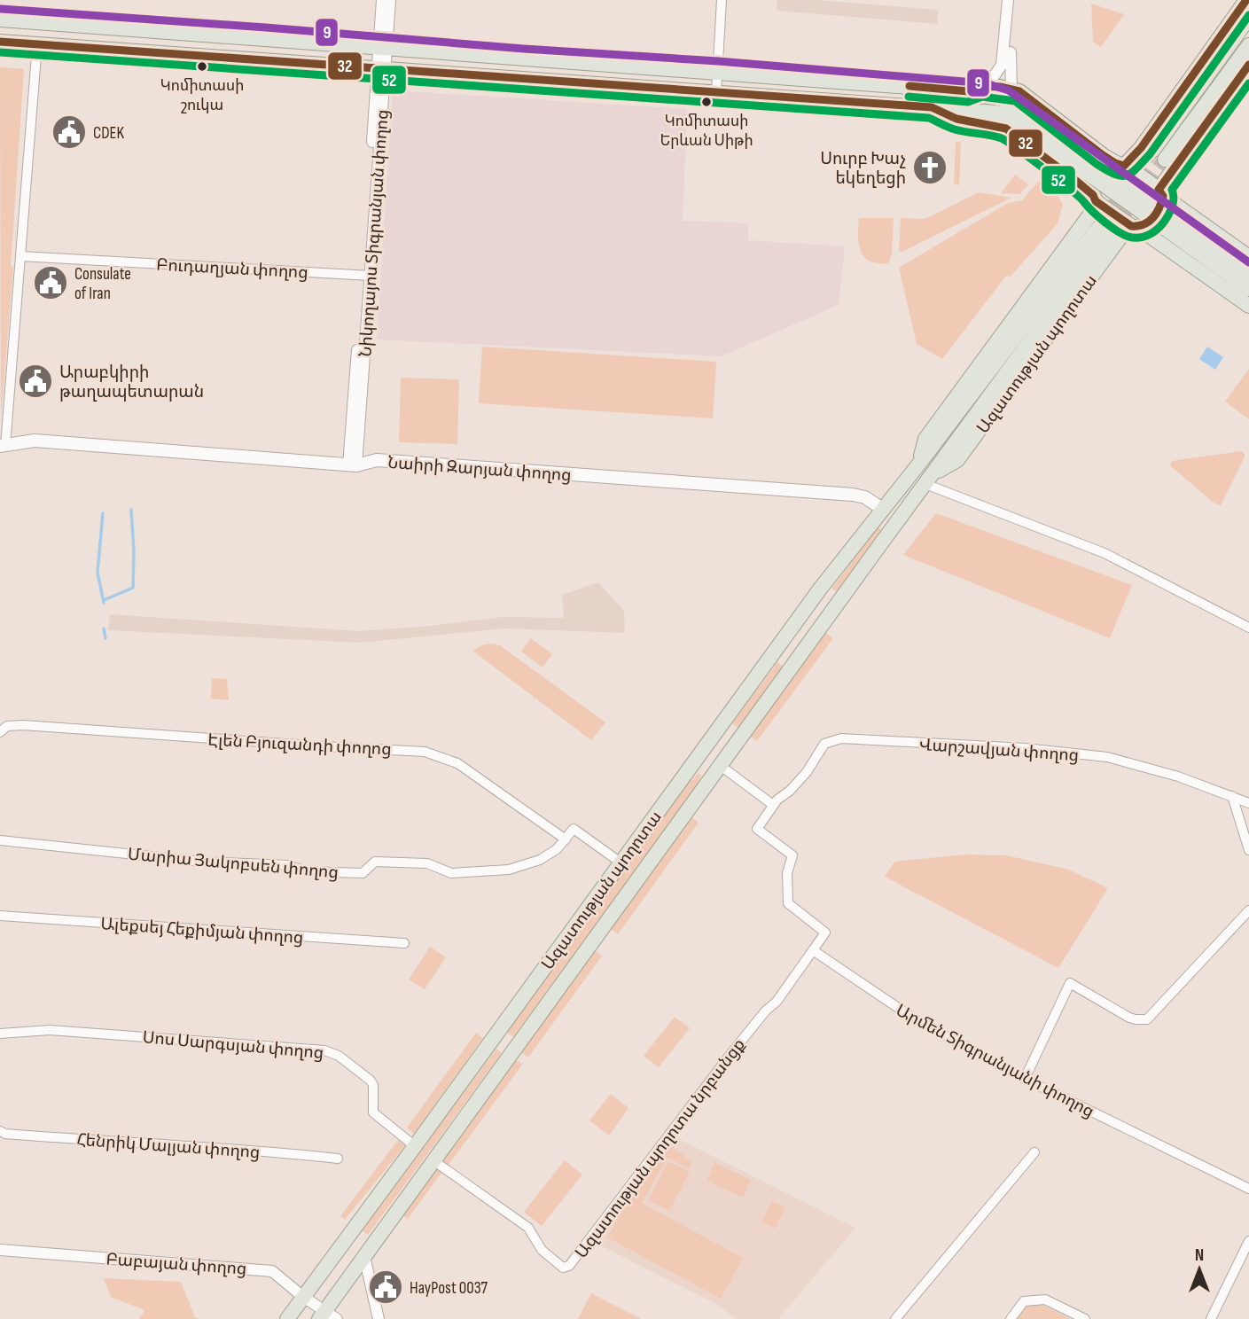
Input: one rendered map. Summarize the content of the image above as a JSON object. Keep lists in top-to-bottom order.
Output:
{
  "streets": {
    "main road": ["Ազատության պողոտա", "Նաիրի Զարյան փողոց"],
    "street": [
      "Նիկողայոս Տիգրանյան փողոց",
      "Բուդաղյան փողոց",
      "Էլեն Բյուզանդի փողոց",
      "Վարշավյան փողոց",
      "Մարիա Յակոբսեն փողոց",
      "Ալեքսեյ Հեքիմյան փողոց",
      "Սոս Սարգսյան փողոց",
      "Արմեն Տիգրանյանի փողոց",
      "Հենրիկ Մալյան փողոց",
      "Ազատության պողոտա նրբանցք",
      "Բաբայան փողոց"
    ]
  },
  "crossings": [
    ["Նիկողայոս Տիգրանյան փողոց", "Բուդաղյան փողոց"],
    ["Նիկողայոս Տիգրանյան փողոց", "Նաիրի Զարյան փողոց"],
    ["Ազատության պողոտա", "Նաիրի Զարյան փողոց"],
    ["Ազատության պողոտա", "Սոս Սարգսյան փողոց"],
    ["Ազատության պողոտա", "Ազատության պողոտա նրբանցք"],
    ["Ազատության պողոտա", "Բաբայան փողոց"],
    ["Էլեն Բյուզանդի փողոց", "Մարիա Յակոբսեն փողոց"],
    ["Արմեն Տիգրանյանի փողոց", "Ազատության պողոտա նրբանցք"]
  ],
  "places": {
    "other": ["Կոմիտասի շուկա", "Կոմիտասի Երևան Սիթի"],
    "public building": [
      "CDEK",
      "Consulate of Iran",
      "Արաբկիրի թաղապետարան",
      "HayPost 0037"
    ],
    "church": ["Սուրբ Խաչ եկեղեցի"]
  },
  "lines": ["transit line 32", "transit line 9", "transit line 52"],
  "north": "top"
}
